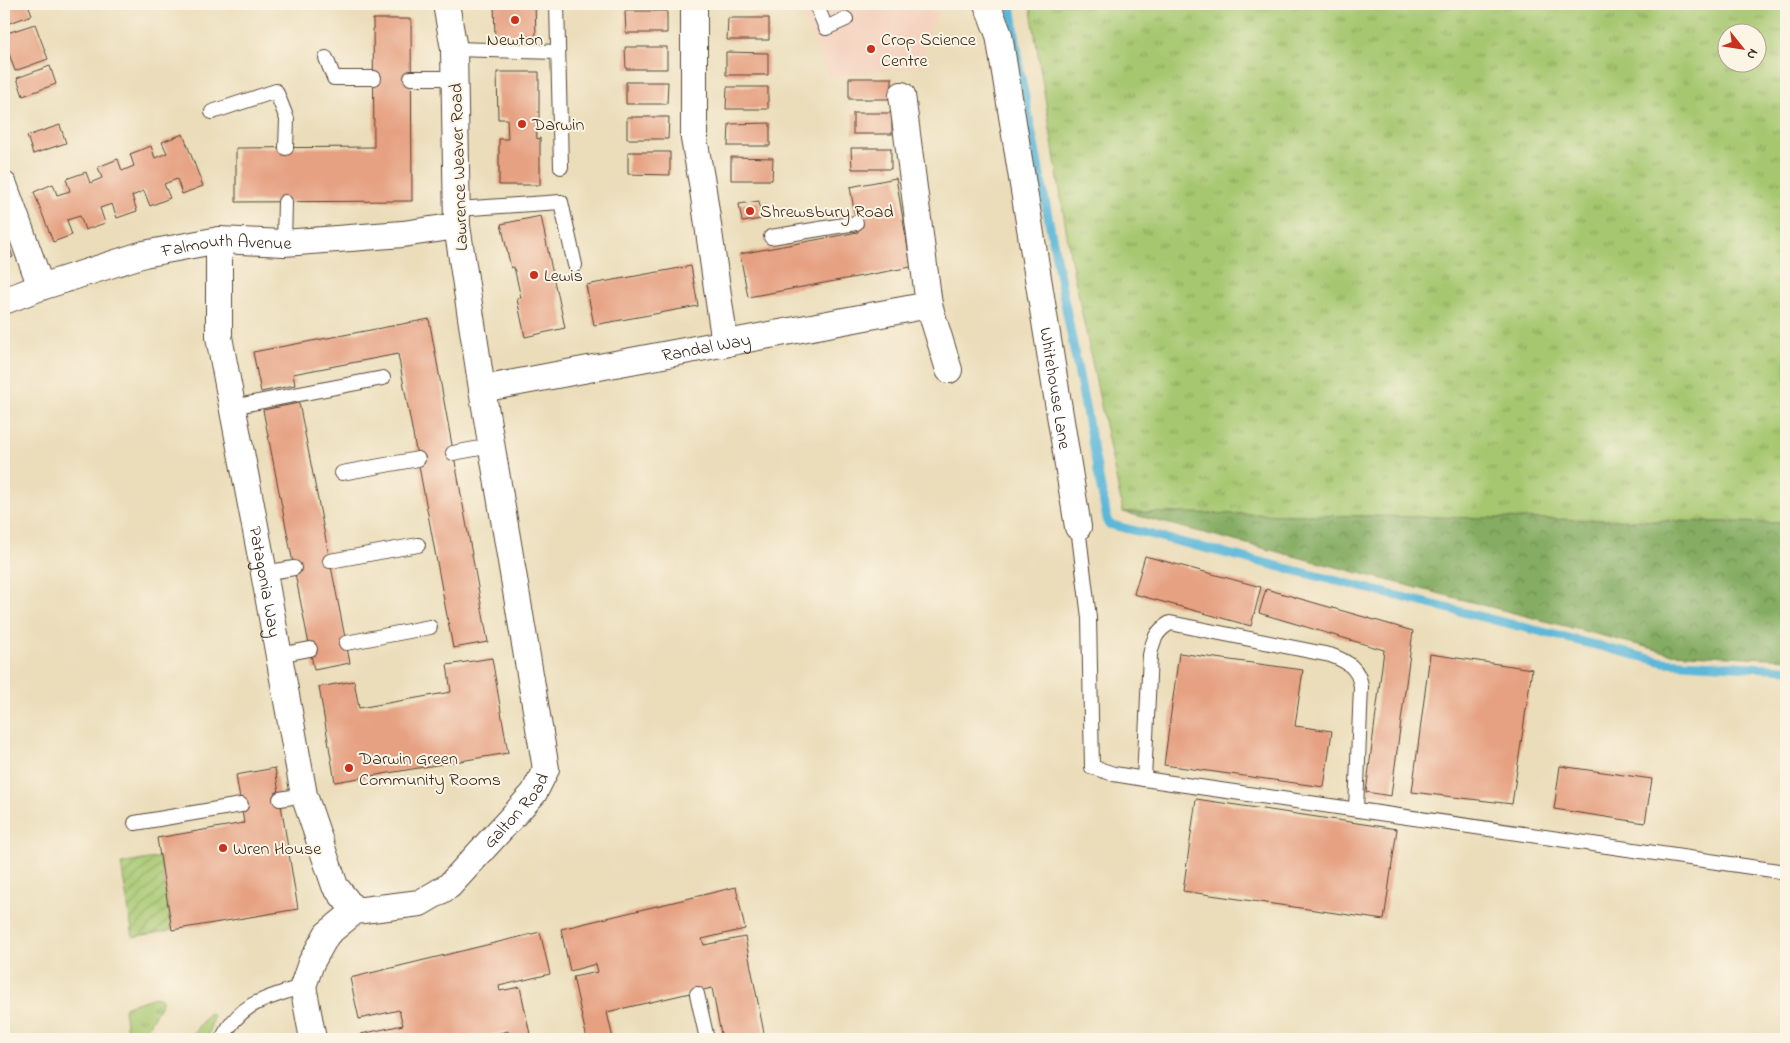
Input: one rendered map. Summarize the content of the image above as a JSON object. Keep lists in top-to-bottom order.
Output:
{
  "streets": {
    "street": [
      "Lawrence Weaver Road",
      "Falmouth Avenue",
      "Randal Way",
      "Whitehouse Lane",
      "Patagonia Way",
      "Galton Road"
    ]
  },
  "crossings": [
    ["Lawrence Weaver Road", "Falmouth Avenue"],
    ["Lawrence Weaver Road", "Randal Way"],
    ["Lawrence Weaver Road", "Galton Road"],
    ["Falmouth Avenue", "Patagonia Way"],
    ["Randal Way", "Galton Road"],
    ["Patagonia Way", "Galton Road"]
  ],
  "places": [
    "Newton",
    "Crop Science Centre",
    "Darwin",
    "Shrewsbury Road",
    "Lewis",
    "Darwin Green Community Rooms",
    "Wren House"
  ],
  "north": "bottom right"
}
